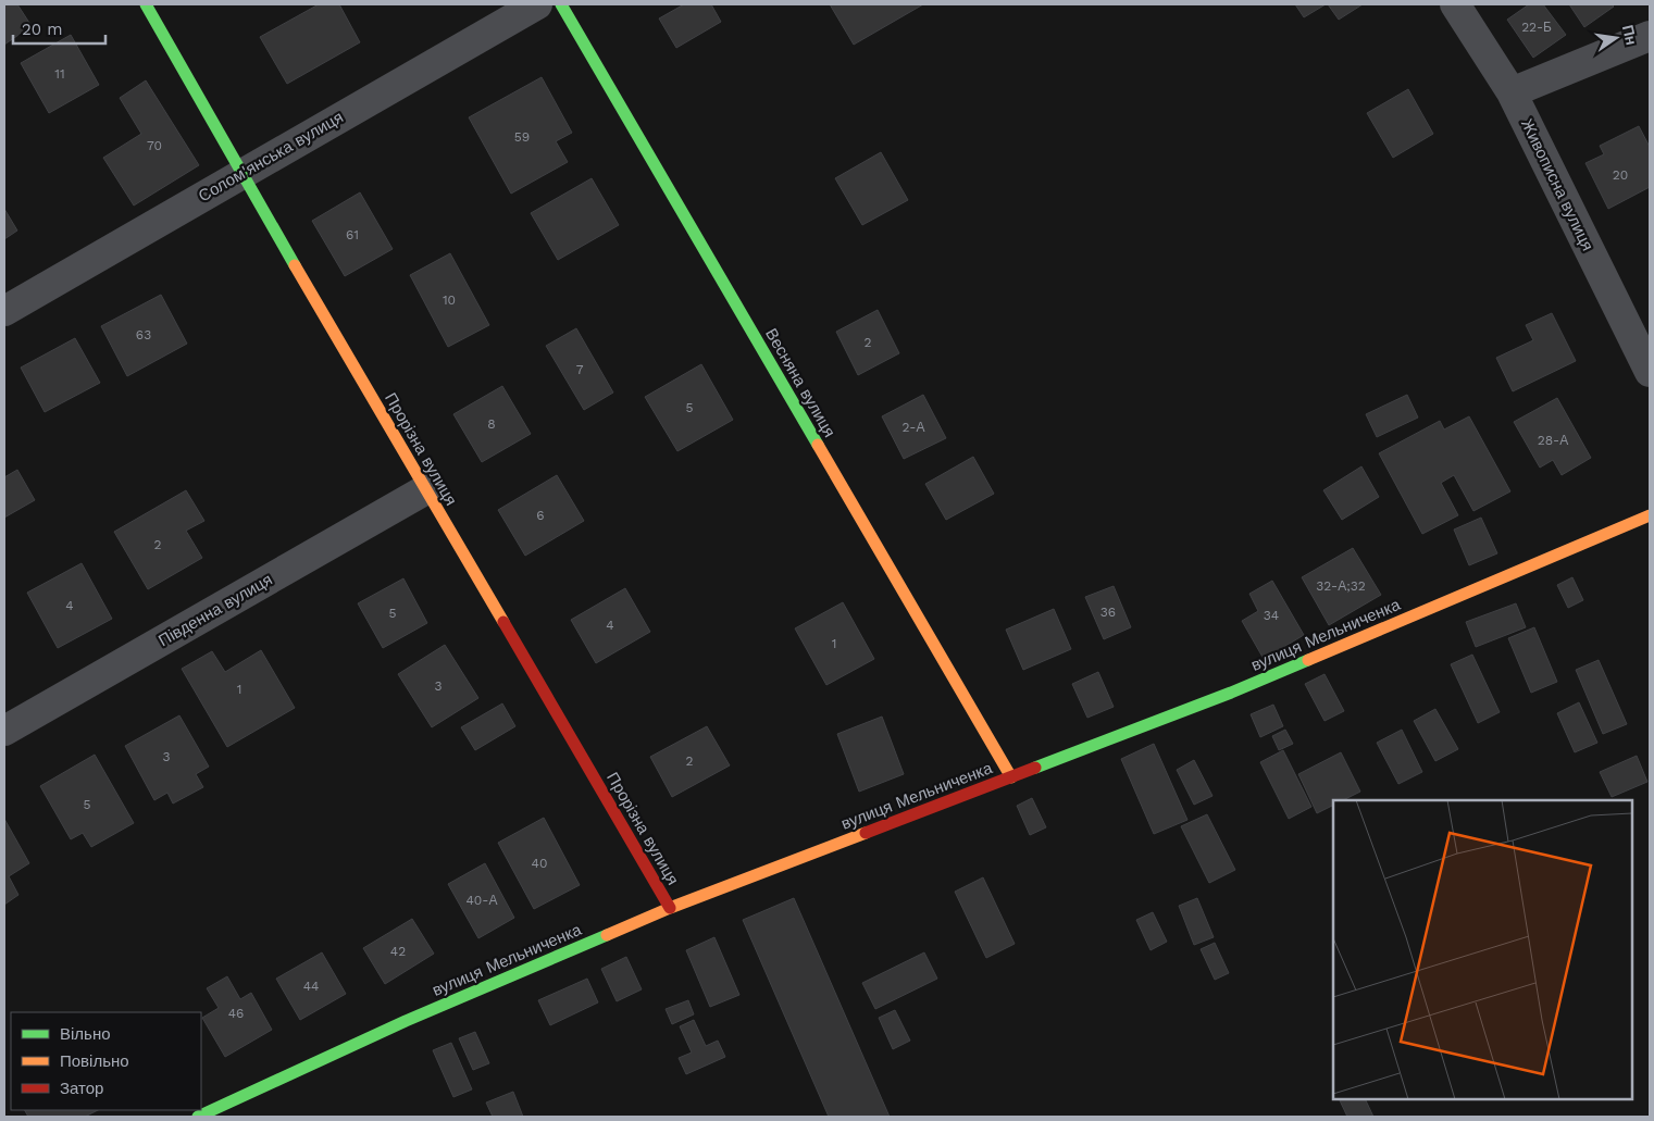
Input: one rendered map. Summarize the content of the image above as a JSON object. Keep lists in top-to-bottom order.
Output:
{
  "streets": {
    "street": [
      "Солом'янська вулиця",
      "Живописна вулиця",
      "Весняна вулиця",
      "Прорізна вулиця",
      "Південна вулиця",
      "вулиця Мельниченка"
    ]
  },
  "crossings": [
    ["Солом'янська вулиця", "Прорізна вулиця"],
    ["Весняна вулиця", "вулиця Мельниченка"],
    ["Прорізна вулиця", "Південна вулиця"],
    ["Прорізна вулиця", "вулиця Мельниченка"]
  ],
  "house_numbers": [
    "22-Б",
    "11",
    "59",
    "70",
    "20",
    "61",
    "10",
    "63",
    "2",
    "7",
    "5",
    "8",
    "2-А",
    "28-А",
    "6",
    "2",
    "32-А;32",
    "4",
    "36",
    "5",
    "34",
    "4",
    "1",
    "3",
    "1",
    "3",
    "2",
    "5",
    "40",
    "40-А",
    "42",
    "44",
    "46"
  ],
  "legend": ["Вільно", "Повільно", "Затор"],
  "scale_bar": "20 m",
  "north": "right"
}
